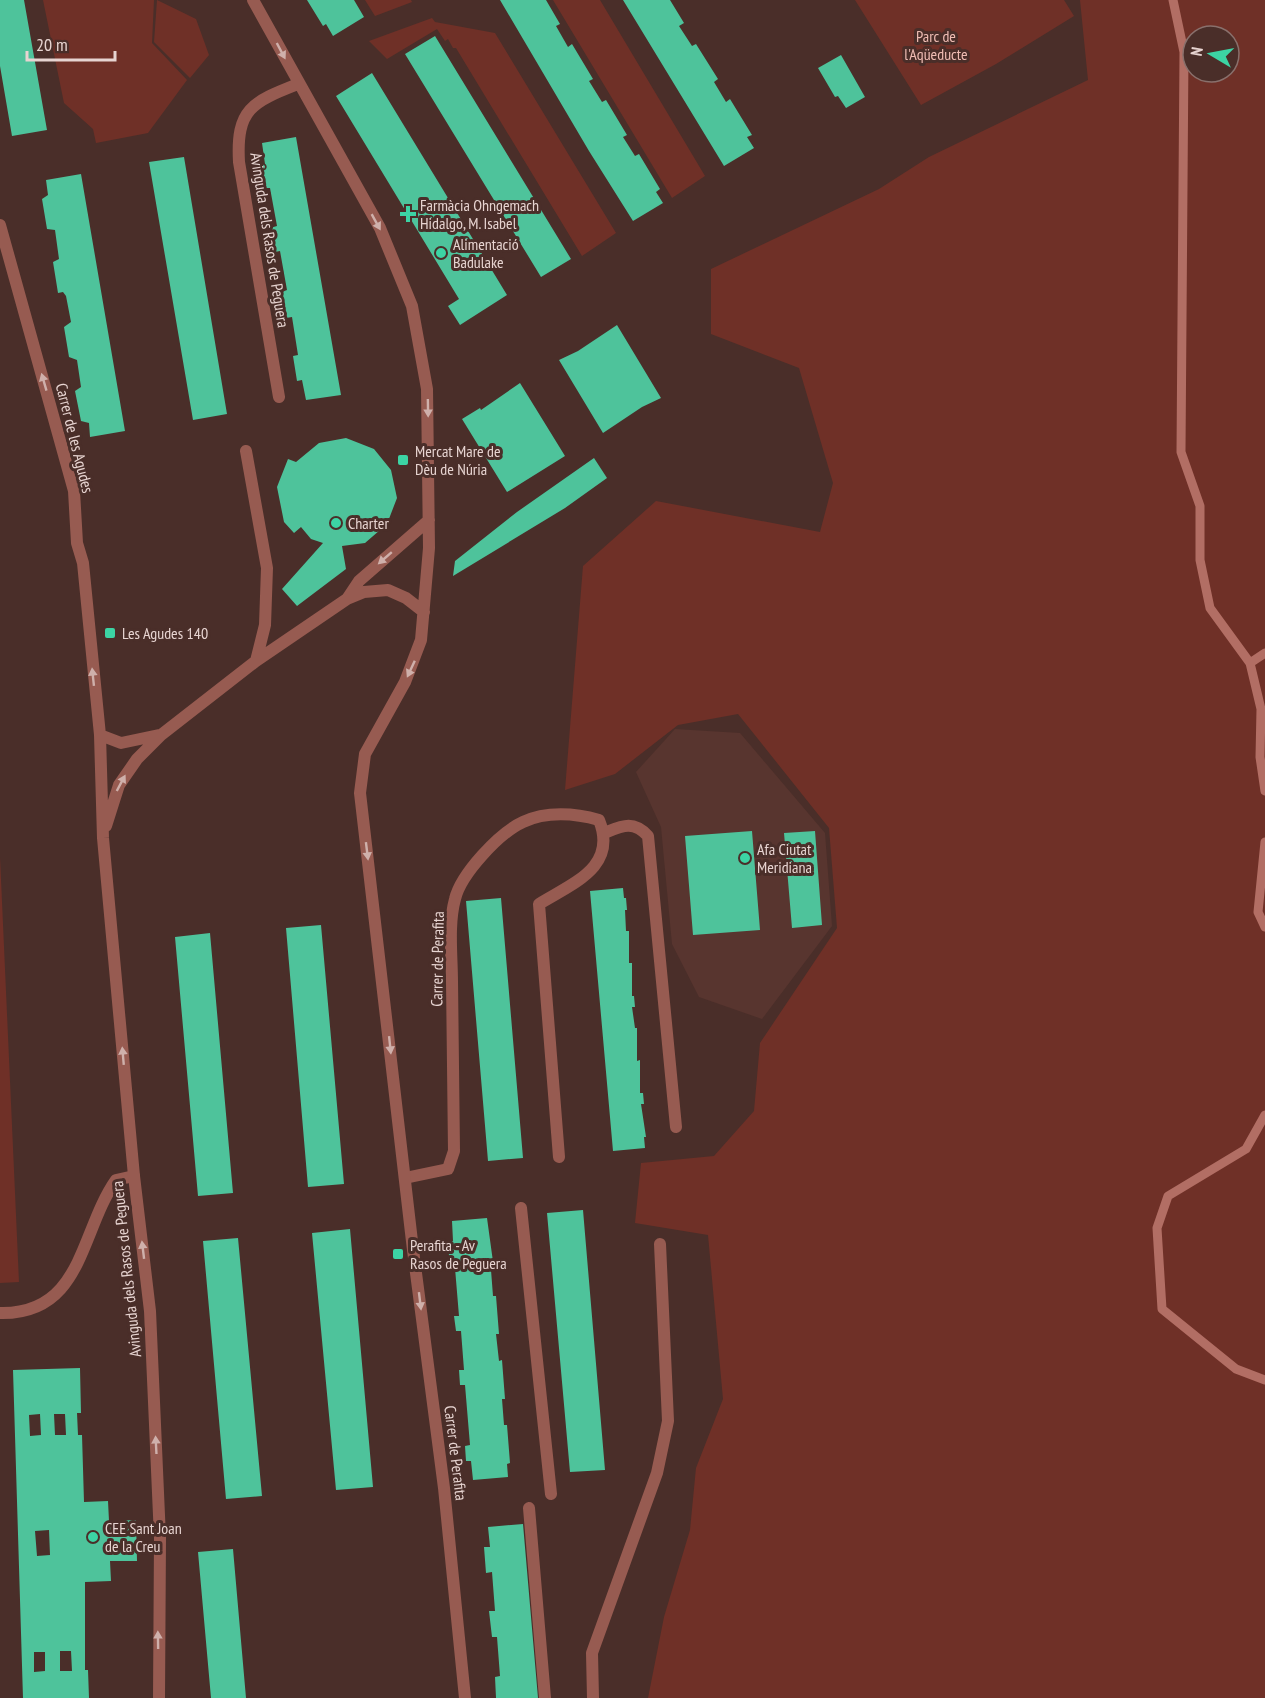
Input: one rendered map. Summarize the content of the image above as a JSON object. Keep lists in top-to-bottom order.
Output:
{
  "streets": {
    "street": ["Avinguda dels Rasos de Peguera", "Carrer de les Agudes", "Carrer de Perafita"]
  },
  "crossings": [
    ["Avinguda dels Rasos de Peguera", "Carrer de les Agudes"],
    ["Avinguda dels Rasos de Peguera", "Carrer de Perafita"]
  ],
  "one_way": ["Avinguda dels Rasos de Peguera", "Carrer de les Agudes", "Carrer de Perafita"],
  "parks": ["Parc de l'Aqüeducte"],
  "places": {
    "health": ["Farmàcia Ohngemach Hidalgo, M. Isabel"],
    "other": [
      "Alimentació Badulake",
      "Charter",
      "Afa Ciutat Meridiana",
      "CEE Sant Joan de la Creu"
    ],
    "transit": ["Mercat Mare de Dèu de Núria", "Les Agudes 140", "Perafita - Av Rasos de Peguera"]
  },
  "scale_bar": "20 m",
  "north": "left"
}
